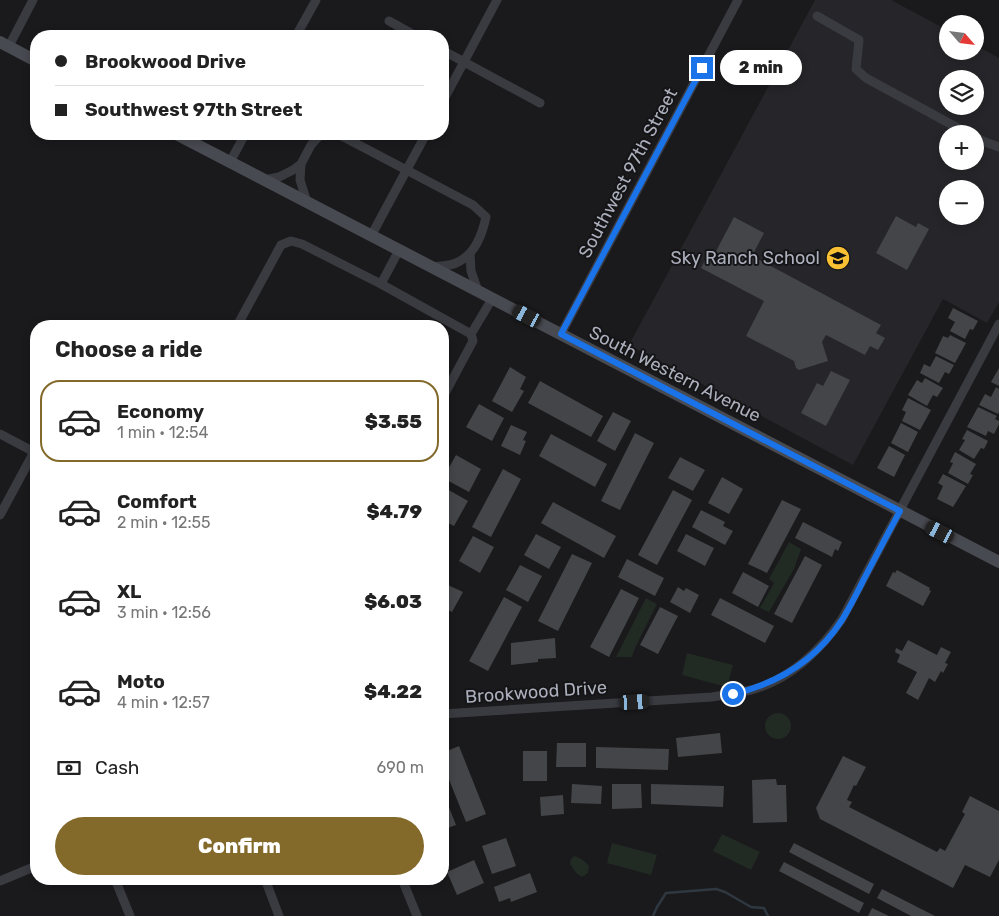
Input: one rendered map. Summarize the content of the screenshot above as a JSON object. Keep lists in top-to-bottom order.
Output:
{
  "streets": {
    "main road": ["South Western Avenue"],
    "street": ["Southwest 97th Street", "Brookwood Drive"]
  },
  "crossings": [
    ["Southwest 97th Street", "South Western Avenue"],
    ["South Western Avenue", "Brookwood Drive"]
  ],
  "places": {
    "school or university": ["Sky Ranch School"]
  },
  "north": "bottom right",
  "page": {
    "map_buttons": ["+", "−"],
    "banner": ["Brookwood Drive", "Southwest 97th Street"],
    "bubble": "2 min",
    "heading": "Choose a ride",
    "list": [
      {
        "name": "Economy",
        "note": "1 min · 12:54",
        "value": "$3.55"
      },
      {
        "name": "Comfort",
        "note": "2 min · 12:55",
        "value": "$4.79"
      },
      {
        "name": "XL",
        "note": "3 min · 12:56",
        "value": "$6.03"
      },
      {
        "name": "Moto",
        "note": "4 min · 12:57",
        "value": "$4.22"
      }
    ],
    "pay": ["Cash", "690 m"],
    "buttons": "Confirm"
  }
}
